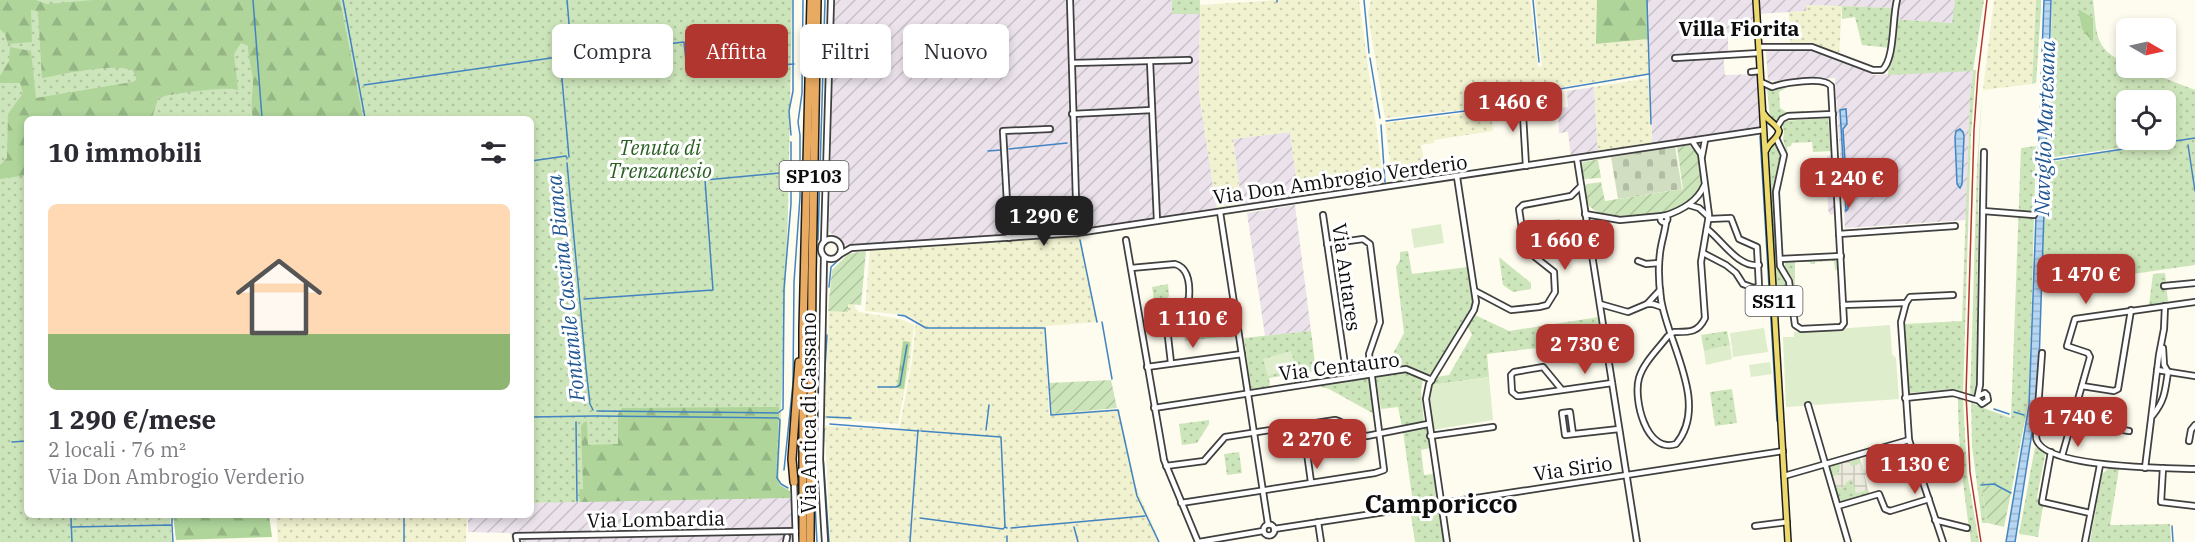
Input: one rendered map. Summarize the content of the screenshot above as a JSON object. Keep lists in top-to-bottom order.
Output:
{
  "streets": {
    "highway": ["SP103"],
    "main road": ["SS11"],
    "street": [
      "Via Don Ambrogio Verderio",
      "Via Antares",
      "Via Centauro",
      "Via Antica di Cassano",
      "Via Sirio",
      "Via Lombardia"
    ]
  },
  "crossings": [
    ["SP103", "Via Lombardia"],
    ["Via Don Ambrogio Verderio", "SS11"],
    ["Via Antares", "Via Centauro"],
    ["SS11", "Via Sirio"]
  ],
  "districts": ["Villa Fiorita", "Camporicco"],
  "water": ["Naviglio Martesana", "Fontanile Cascina Bianca"],
  "parks": ["Tenuta di Trenzanesio"],
  "north": "right",
  "page": {
    "chip": [
      "Compra",
      "Affitta",
      "Filtri",
      "Nuovo"
    ],
    "price": [
      "1 460 €",
      "1 240 €",
      "1 290 €",
      "1 660 €",
      "1 470 €",
      "1 110 €",
      "2 730 €",
      "1 740 €",
      "2 270 €",
      "1 130 €"
    ],
    "heading": "10 immobili",
    "list": [
      {
        "name": "1 290 €/mese",
        "note": "2 locali · 76 m² · Via Don Ambrogio Verderio"
      }
    ]
  }
}
